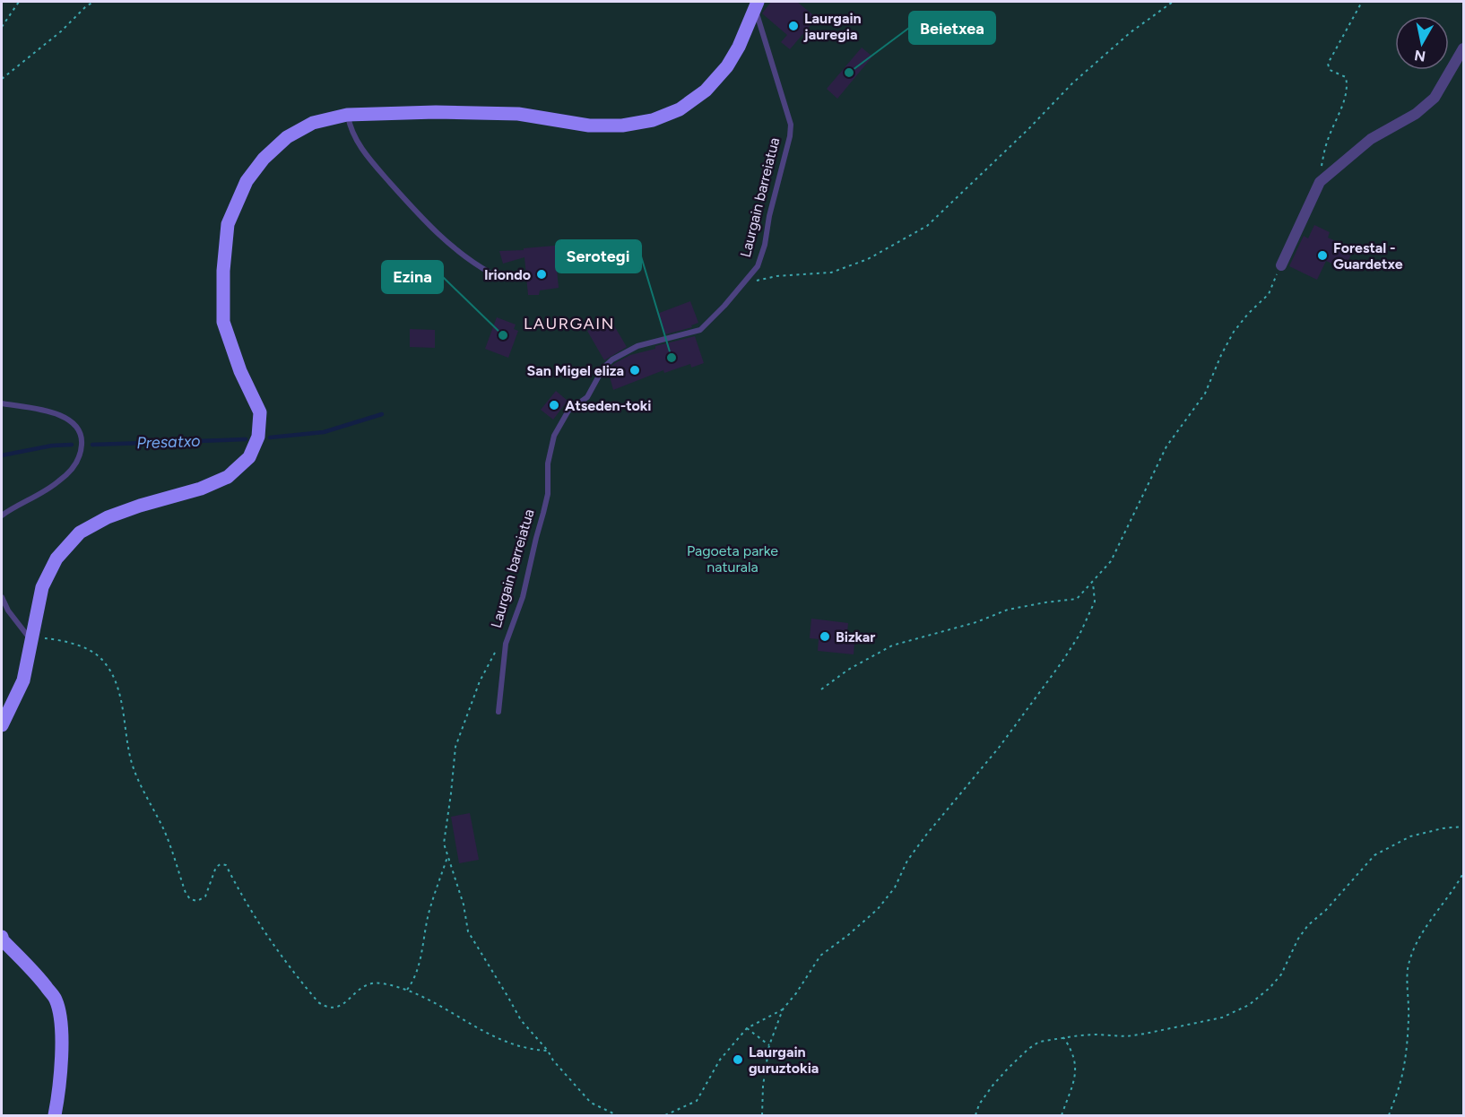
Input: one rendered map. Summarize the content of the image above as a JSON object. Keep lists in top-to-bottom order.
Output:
{
  "streets": {
    "lane": ["Laurgain barreiatua"]
  },
  "districts": ["LAURGAIN"],
  "water": ["Presatxo"],
  "parks": ["Pagoeta parke naturala"],
  "places": [
    "Laurgain jauregia",
    "Beietxea",
    "Forestal - Guardetxe",
    "Iriondo",
    "Ezina",
    "Serotegi",
    "San Migel eliza",
    "Atseden-toki",
    "Bizkar",
    "Laurgain guruztokia"
  ],
  "north": "bottom"
}
